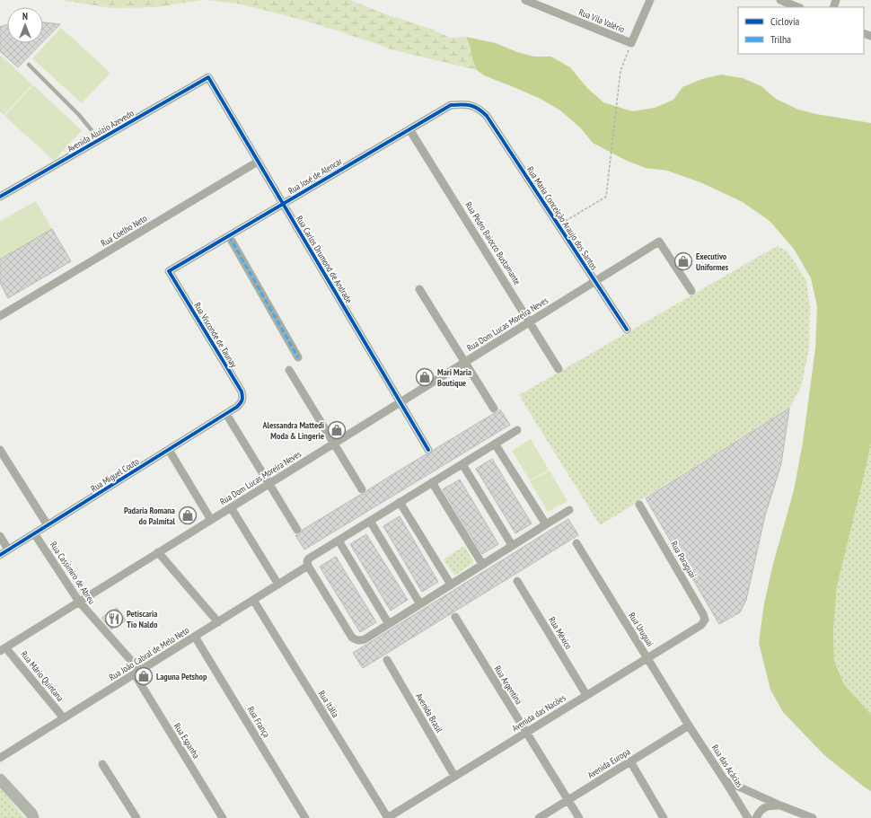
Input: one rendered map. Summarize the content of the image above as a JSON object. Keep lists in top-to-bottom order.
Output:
{
  "streets": {
    "street": [
      "Rua Vila Valério",
      "Avenida Aluizio Azevedo",
      "Rua José de Alencar",
      "Rua Maria Conceição Araujo dos Santos",
      "Rua Coelho Neto",
      "Rua Pedro Baiocco Bustamante",
      "Rua Carlos Drumond de Andrade",
      "Rua Dom Lucas Moreira Neves",
      "Rua Visconde de Taunay",
      "Rua Miguel Couto",
      "Rua Paraguai",
      "Rua Cassimiro de Abreu",
      "Rua Uruguai",
      "Rua México",
      "Rua João Cabral de Melo Neto",
      "Rua Mário Quintana",
      "Rua Argentina",
      "Rua Itália",
      "Avenida Brasil",
      "Avenida das Nacões",
      "Rua França",
      "Rua Espanha",
      "Avenida Europa",
      "Rua das Acácias"
    ]
  },
  "crossings": [
    ["Avenida Aluizio Azevedo", "Rua Carlos Drumond de Andrade"],
    ["Rua José de Alencar", "Rua Maria Conceição Araujo dos Santos"],
    ["Rua José de Alencar", "Rua Pedro Baiocco Bustamante"],
    ["Rua José de Alencar", "Rua Carlos Drumond de Andrade"],
    ["Rua José de Alencar", "Rua Visconde de Taunay"],
    ["Rua Maria Conceição Araujo dos Santos", "Rua Dom Lucas Moreira Neves"],
    ["Rua Coelho Neto", "Rua Carlos Drumond de Andrade"],
    ["Rua Pedro Baiocco Bustamante", "Rua Dom Lucas Moreira Neves"],
    ["Rua Carlos Drumond de Andrade", "Rua Dom Lucas Moreira Neves"],
    ["Rua Dom Lucas Moreira Neves", "Rua Cassimiro de Abreu"],
    ["Rua Dom Lucas Moreira Neves", "Rua Mário Quintana"],
    ["Rua Visconde de Taunay", "Rua Miguel Couto"],
    ["Rua Miguel Couto", "Rua Cassimiro de Abreu"],
    ["Rua Paraguai", "Avenida das Nacões"],
    ["Rua Cassimiro de Abreu", "Rua João Cabral de Melo Neto"],
    ["Rua Cassimiro de Abreu", "Rua Espanha"],
    ["Rua Uruguai", "Avenida das Nacões"],
    ["Rua Uruguai", "Avenida Europa"],
    ["Rua Uruguai", "Rua das Acácias"],
    ["Rua México", "Avenida das Nacões"],
    ["Rua João Cabral de Melo Neto", "Rua Mário Quintana"],
    ["Rua João Cabral de Melo Neto", "Rua Itália"],
    ["Rua João Cabral de Melo Neto", "Rua França"],
    ["Rua João Cabral de Melo Neto", "Rua Espanha"],
    ["Rua Argentina", "Avenida das Nacões"],
    ["Rua Argentina", "Avenida Europa"],
    ["Rua Itália", "Avenida das Nacões"],
    ["Avenida Brasil", "Avenida das Nacões"],
    ["Avenida Europa", "Rua das Acácias"]
  ],
  "places": {
    "shop": [
      "Executivo Uniformes",
      "Mari Maria Boutique",
      "Alessandra Mattedi Moda & Lingerie",
      "Padaria Romana do Palmital",
      "Laguna Petshop"
    ],
    "restaurant": ["Petiscaria Tio Naldo"]
  },
  "legend": ["Ciclovia", "Trilha"],
  "north": "top"
}
